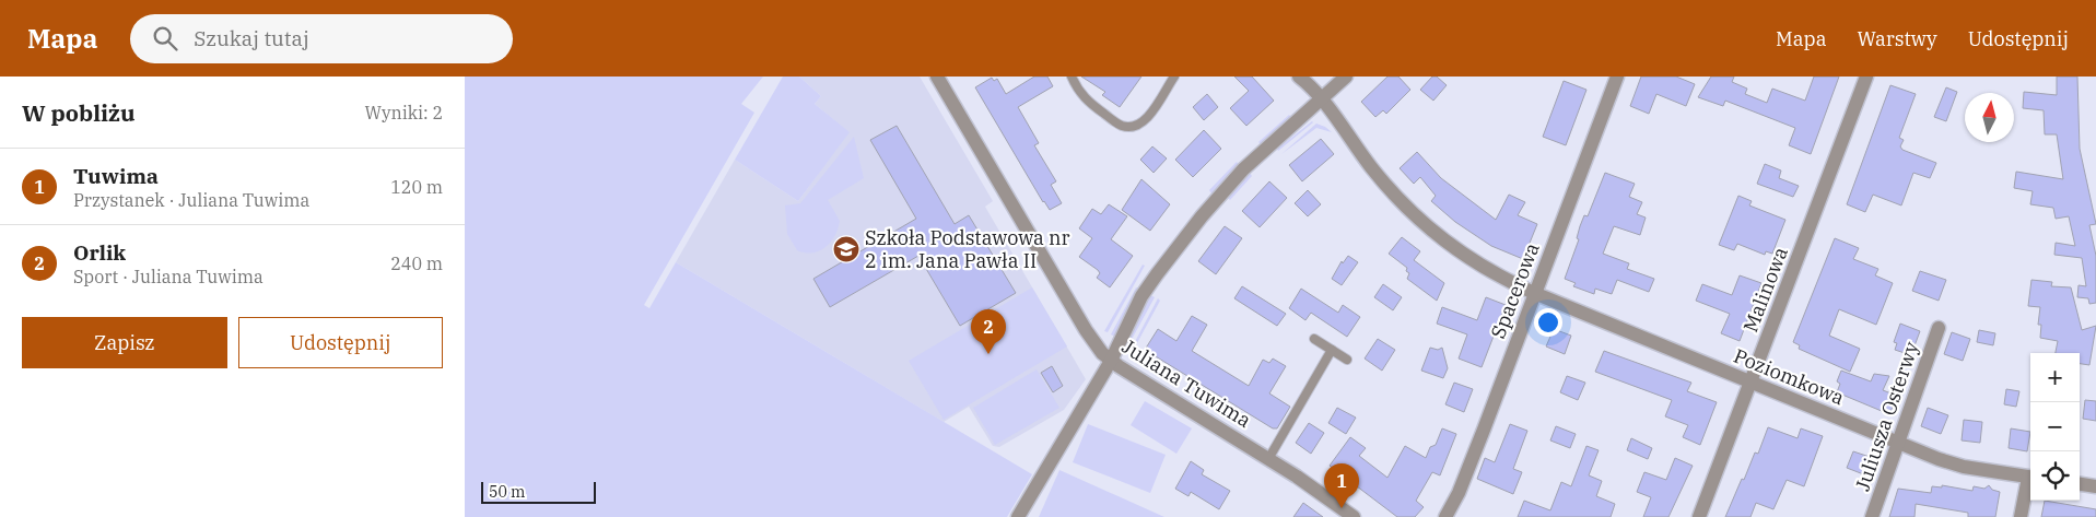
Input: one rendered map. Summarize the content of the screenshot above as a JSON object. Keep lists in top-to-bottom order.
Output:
{
  "streets": {
    "street": [
      "Malinowa",
      "Spacerowa",
      "Poziomkowa",
      "Juliana Tuwima",
      "Juliusza Osterwy"
    ]
  },
  "crossings": [
    ["Malinowa", "Poziomkowa"],
    ["Spacerowa", "Poziomkowa"],
    ["Poziomkowa", "Juliusza Osterwy"]
  ],
  "places": {
    "school or university": ["Szkoła Podstawowa nr 2 im. Jana Pawła II"]
  },
  "scale_bar": "50 m",
  "north": "top",
  "page": {
    "header": "Mapa",
    "search": "Szukaj tutaj",
    "nav": ["Mapa", "Warstwy", "Udostępnij"],
    "heading": ["W pobliżu", "Wyniki: 2"],
    "list": [
      {
        "mark": "1",
        "name": "Tuwima",
        "note": "Przystanek · Juliana Tuwima",
        "value": "120 m"
      },
      {
        "mark": "2",
        "name": "Orlik",
        "note": "Sport · Juliana Tuwima",
        "value": "240 m"
      }
    ],
    "buttons": ["Zapisz", "Udostępnij"],
    "pins": ["2", "1"],
    "map_buttons": ["+", "−"],
    "scale": "50 m"
  }
}
